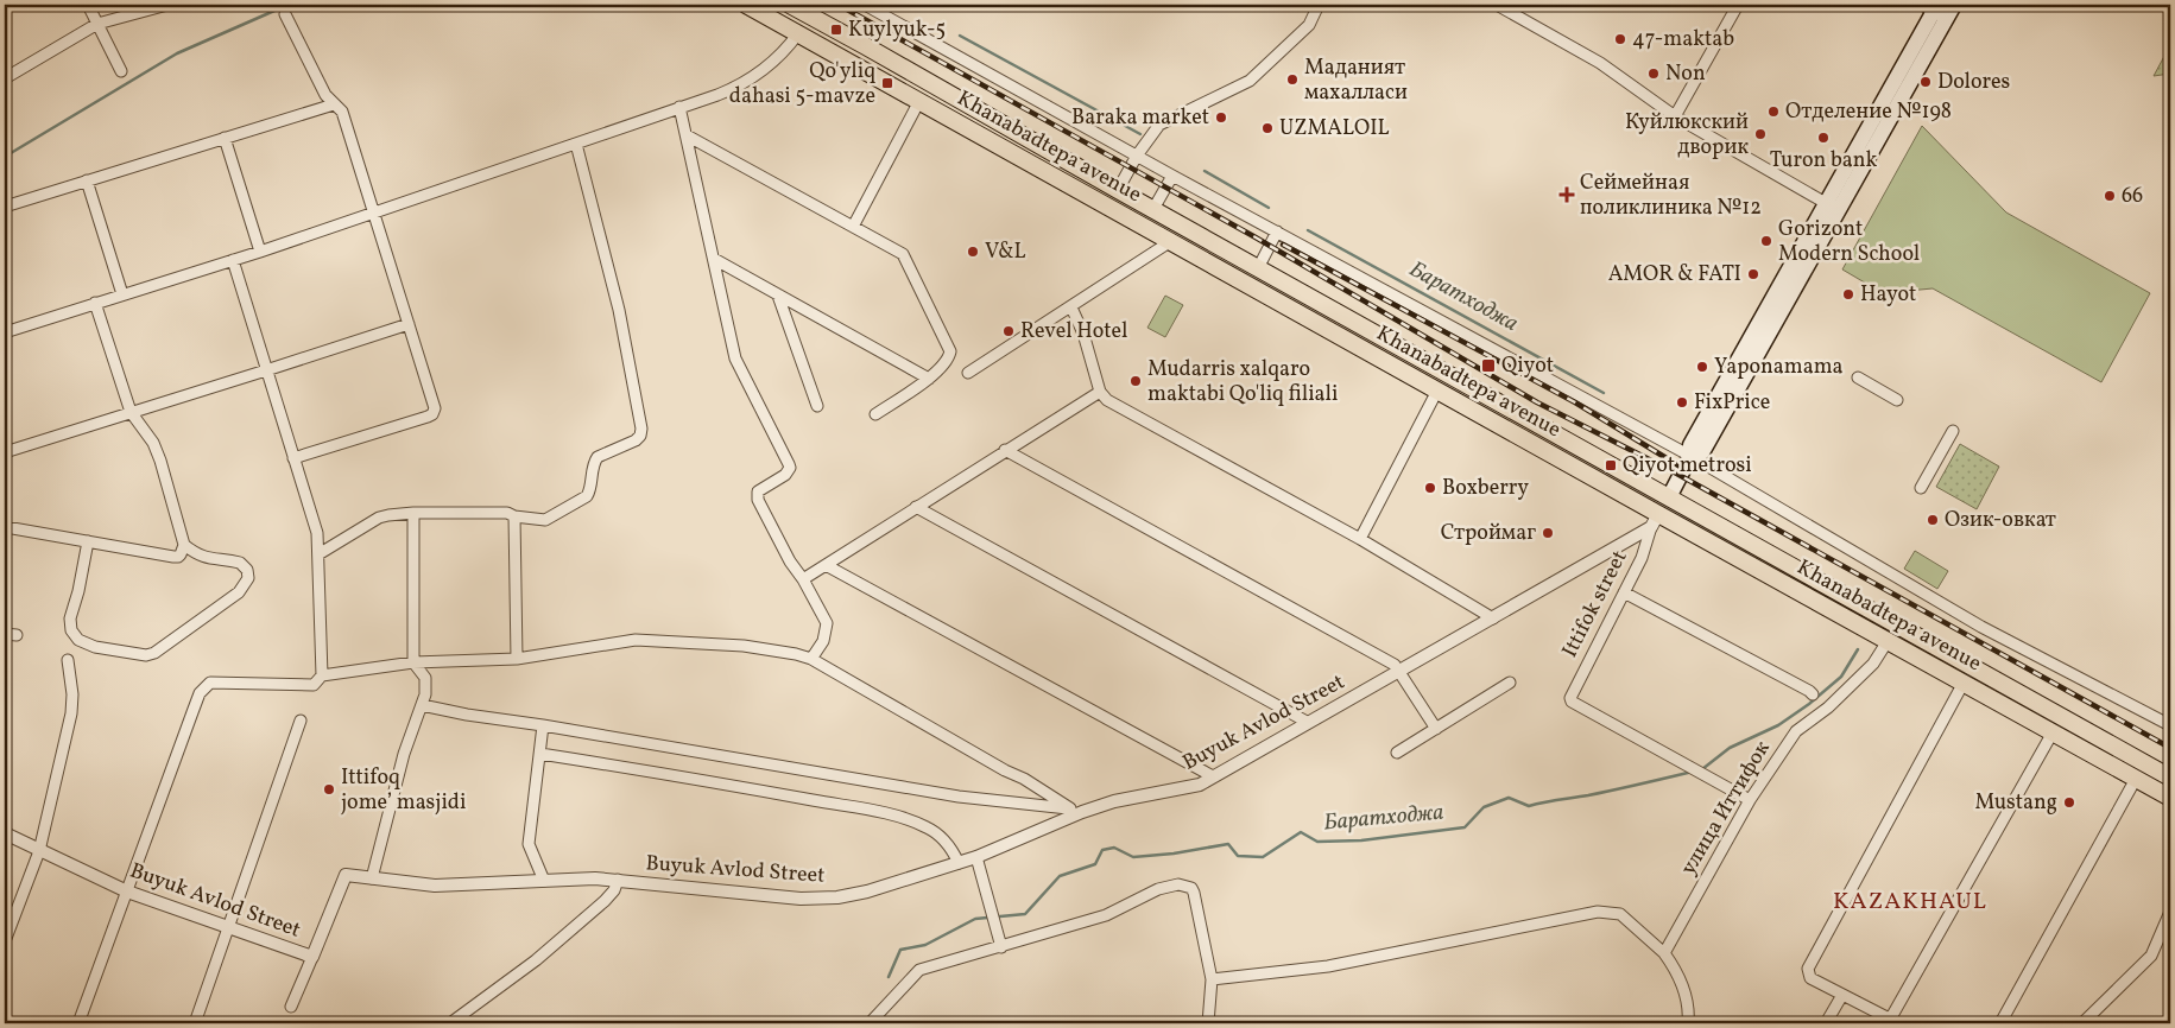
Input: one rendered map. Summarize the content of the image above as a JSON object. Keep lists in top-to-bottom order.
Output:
{
  "streets": {
    "highway": ["Khanabadtepa avenue"],
    "street": ["Ittifok street", "Buyuk Avlod Street", "улица Иттифок"]
  },
  "crossings": [
    ["Khanabadtepa avenue", "Ittifok street"],
    ["Khanabadtepa avenue", "Buyuk Avlod Street"],
    ["Khanabadtepa avenue", "улица Иттифок"],
    ["Ittifok street", "Buyuk Avlod Street"],
    ["Ittifok street", "улица Иттифок"]
  ],
  "districts": ["KAZAKHAUL"],
  "water": ["Баратходжа"],
  "places": {
    "transit": [
      "Kuylyuk-5",
      "Qo'yliq dahasi 5-mavze",
      "Qiyot",
      "Qiyot metrosi"
    ],
    "other": [
      "47-maktab",
      "Non",
      "Маданият махалласи",
      "Dolores",
      "Отделение №198",
      "Baraka market",
      "UZMALOIL",
      "Куйлюкский дворик",
      "Turon bank",
      "66",
      "Gorizont Modern School",
      "V&L",
      "AMOR & FATI",
      "Hayot",
      "Revel Hotel",
      "Yaponamama",
      "Mudarris xalqaro maktabi Qo'liq filiali",
      "FixPrice",
      "Boxberry",
      "Озик-овкат",
      "Строймаг",
      "Ittifoq jome’ masjidi",
      "Mustang"
    ],
    "health": ["Сеймейная поликлиника №12"]
  }
}
